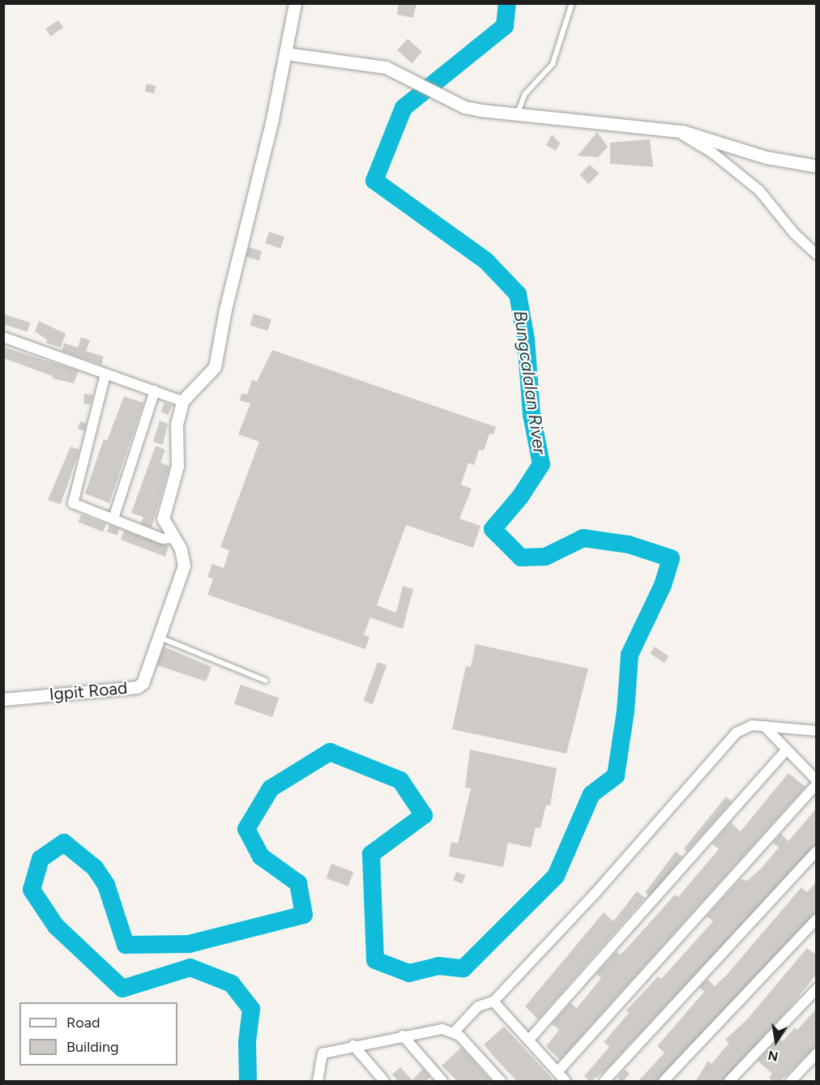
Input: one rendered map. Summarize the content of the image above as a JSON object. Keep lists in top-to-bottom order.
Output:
{
  "streets": {
    "street": ["Igpit Road"]
  },
  "water": ["Bungcalalan River"],
  "legend": ["Road", "Building"],
  "north": "bottom"
}
